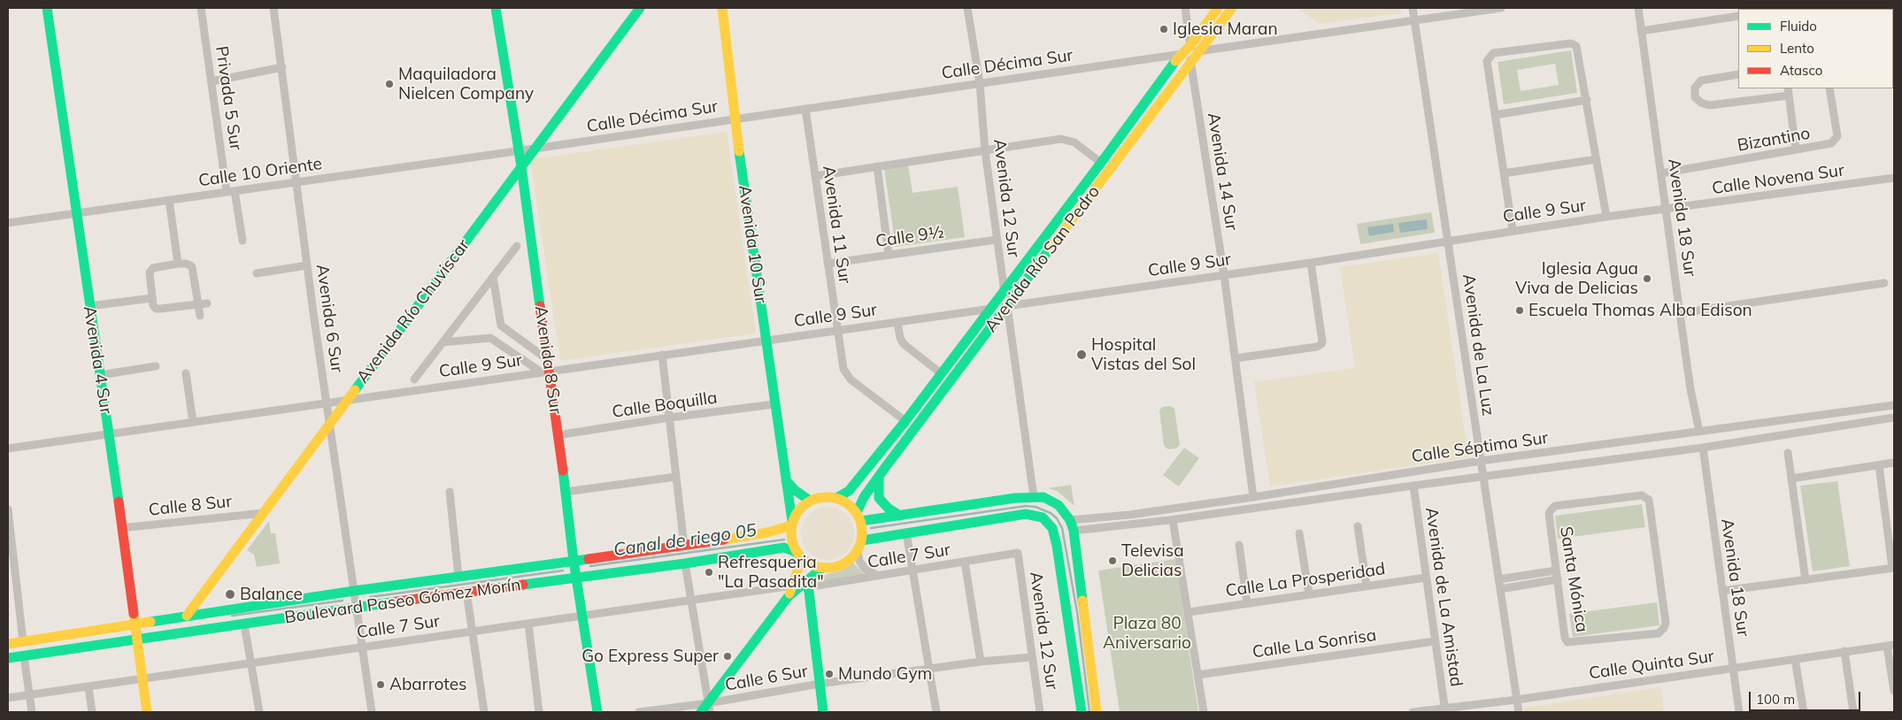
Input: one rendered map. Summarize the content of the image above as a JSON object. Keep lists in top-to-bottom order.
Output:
{
  "streets": {
    "main road": [
      "Avenida 10 Sur",
      "Avenida Río San Pedro",
      "Avenida Río Chuviscar",
      "Avenida 4 Sur",
      "Avenida 8 Sur",
      "Boulevard Paseo Gómez Morín"
    ],
    "street": [
      "Calle Décima Sur",
      "Privada 5 Sur",
      "Bizantino",
      "Avenida 14 Sur",
      "Calle 10 Oriente",
      "Calle Novena Sur",
      "Avenida 12 Sur",
      "Calle 9 Sur",
      "Avenida 18 Sur",
      "Avenida 11 Sur",
      "Calle 9½",
      "Avenida 6 Sur",
      "Avenida de La Luz",
      "Calle Boquilla",
      "Calle Séptima Sur",
      "Calle 8 Sur",
      "Calle 7 Sur",
      "Santa Mónica",
      "Calle La Prosperidad",
      "Avenida de La Amistad",
      "Calle La Sonrisa",
      "Calle Quinta Sur",
      "Calle 6 Sur"
    ]
  },
  "crossings": [
    ["Calle Décima Sur", "Avenida 14 Sur"],
    ["Calle Décima Sur", "Calle 10 Oriente"],
    ["Calle Décima Sur", "Avenida 12 Sur"],
    ["Calle Décima Sur", "Avenida 11 Sur"],
    ["Calle Décima Sur", "Avenida 10 Sur"],
    ["Calle Décima Sur", "Avenida Río San Pedro"],
    ["Calle Décima Sur", "Avenida Río Chuviscar"],
    ["Calle Décima Sur", "Avenida de La Luz"],
    ["Calle Décima Sur", "Avenida 8 Sur"],
    ["Privada 5 Sur", "Calle 10 Oriente"],
    ["Bizantino", "Avenida 18 Sur"],
    ["Avenida 14 Sur", "Calle 9 Sur"],
    ["Avenida 14 Sur", "Avenida Río San Pedro"],
    ["Avenida 14 Sur", "Calle Séptima Sur"],
    ["Calle 10 Oriente", "Avenida 6 Sur"],
    ["Calle 10 Oriente", "Avenida 4 Sur"],
    ["Calle 10 Oriente", "Avenida 8 Sur"],
    ["Calle Novena Sur", "Calle 9 Sur"],
    ["Calle Novena Sur", "Avenida 18 Sur"],
    ["Avenida 12 Sur", "Calle 9 Sur"],
    ["Avenida 12 Sur", "Calle 9½"],
    ["Avenida 12 Sur", "Avenida Río San Pedro"],
    ["Avenida 12 Sur", "Calle 7 Sur"],
    ["Avenida 12 Sur", "Calle 6 Sur"],
    ["Calle 9 Sur", "Avenida 18 Sur"],
    ["Calle 9 Sur", "Avenida 11 Sur"],
    ["Calle 9 Sur", "Avenida 10 Sur"],
    ["Calle 9 Sur", "Avenida Río San Pedro"],
    ["Calle 9 Sur", "Avenida Río Chuviscar"],
    ["Calle 9 Sur", "Avenida 6 Sur"],
    ["Calle 9 Sur", "Avenida de La Luz"],
    ["Calle 9 Sur", "Avenida 4 Sur"],
    ["Calle 9 Sur", "Avenida 8 Sur"],
    ["Avenida 18 Sur", "Calle Séptima Sur"],
    ["Avenida 18 Sur", "Calle Quinta Sur"],
    ["Avenida 11 Sur", "Calle 9½"],
    ["Avenida 11 Sur", "Avenida Río San Pedro"],
    ["Avenida 10 Sur", "Avenida Río San Pedro"],
    ["Avenida 10 Sur", "Calle Boquilla"],
    ["Avenida 10 Sur", "Boulevard Paseo Gómez Morín"],
    ["Avenida Río San Pedro", "Boulevard Paseo Gómez Morín"],
    ["Avenida Río Chuviscar", "Avenida 6 Sur"],
    ["Avenida Río Chuviscar", "Avenida 8 Sur"],
    ["Avenida Río Chuviscar", "Calle 8 Sur"],
    ["Avenida Río Chuviscar", "Boulevard Paseo Gómez Morín"],
    ["Avenida 6 Sur", "Calle 7 Sur"],
    ["Avenida 6 Sur", "Boulevard Paseo Gómez Morín"],
    ["Avenida de La Luz", "Calle Séptima Sur"],
    ["Avenida de La Luz", "Calle Quinta Sur"],
    ["Avenida 4 Sur", "Calle 8 Sur"],
    ["Avenida 4 Sur", "Calle 7 Sur"],
    ["Avenida 4 Sur", "Boulevard Paseo Gómez Morín"],
    ["Avenida 8 Sur", "Calle Boquilla"],
    ["Avenida 8 Sur", "Calle 7 Sur"],
    ["Avenida 8 Sur", "Boulevard Paseo Gómez Morín"],
    ["Calle Séptima Sur", "Avenida de La Amistad"],
    ["Calle La Prosperidad", "Avenida de La Amistad"],
    ["Avenida de La Amistad", "Calle La Sonrisa"],
    ["Avenida de La Amistad", "Calle Quinta Sur"]
  ],
  "water": ["Canal de riego 05"],
  "parks": ["Plaza 80 Aniversario"],
  "places": [
    "Iglesia Maran",
    "Maquiladora Nielcen Company",
    "Iglesia Agua Viva de Delicias",
    "Escuela Thomas Alba Edison",
    "Hospital Vistas del Sol",
    "Televisa Delicias",
    "Refresqueria \"La Pasadita\"",
    "Balance",
    "Go Express Super",
    "Mundo Gym",
    "Abarrotes"
  ],
  "legend": ["Fluido", "Lento", "Atasco"],
  "scale_bar": "100 m"
}
